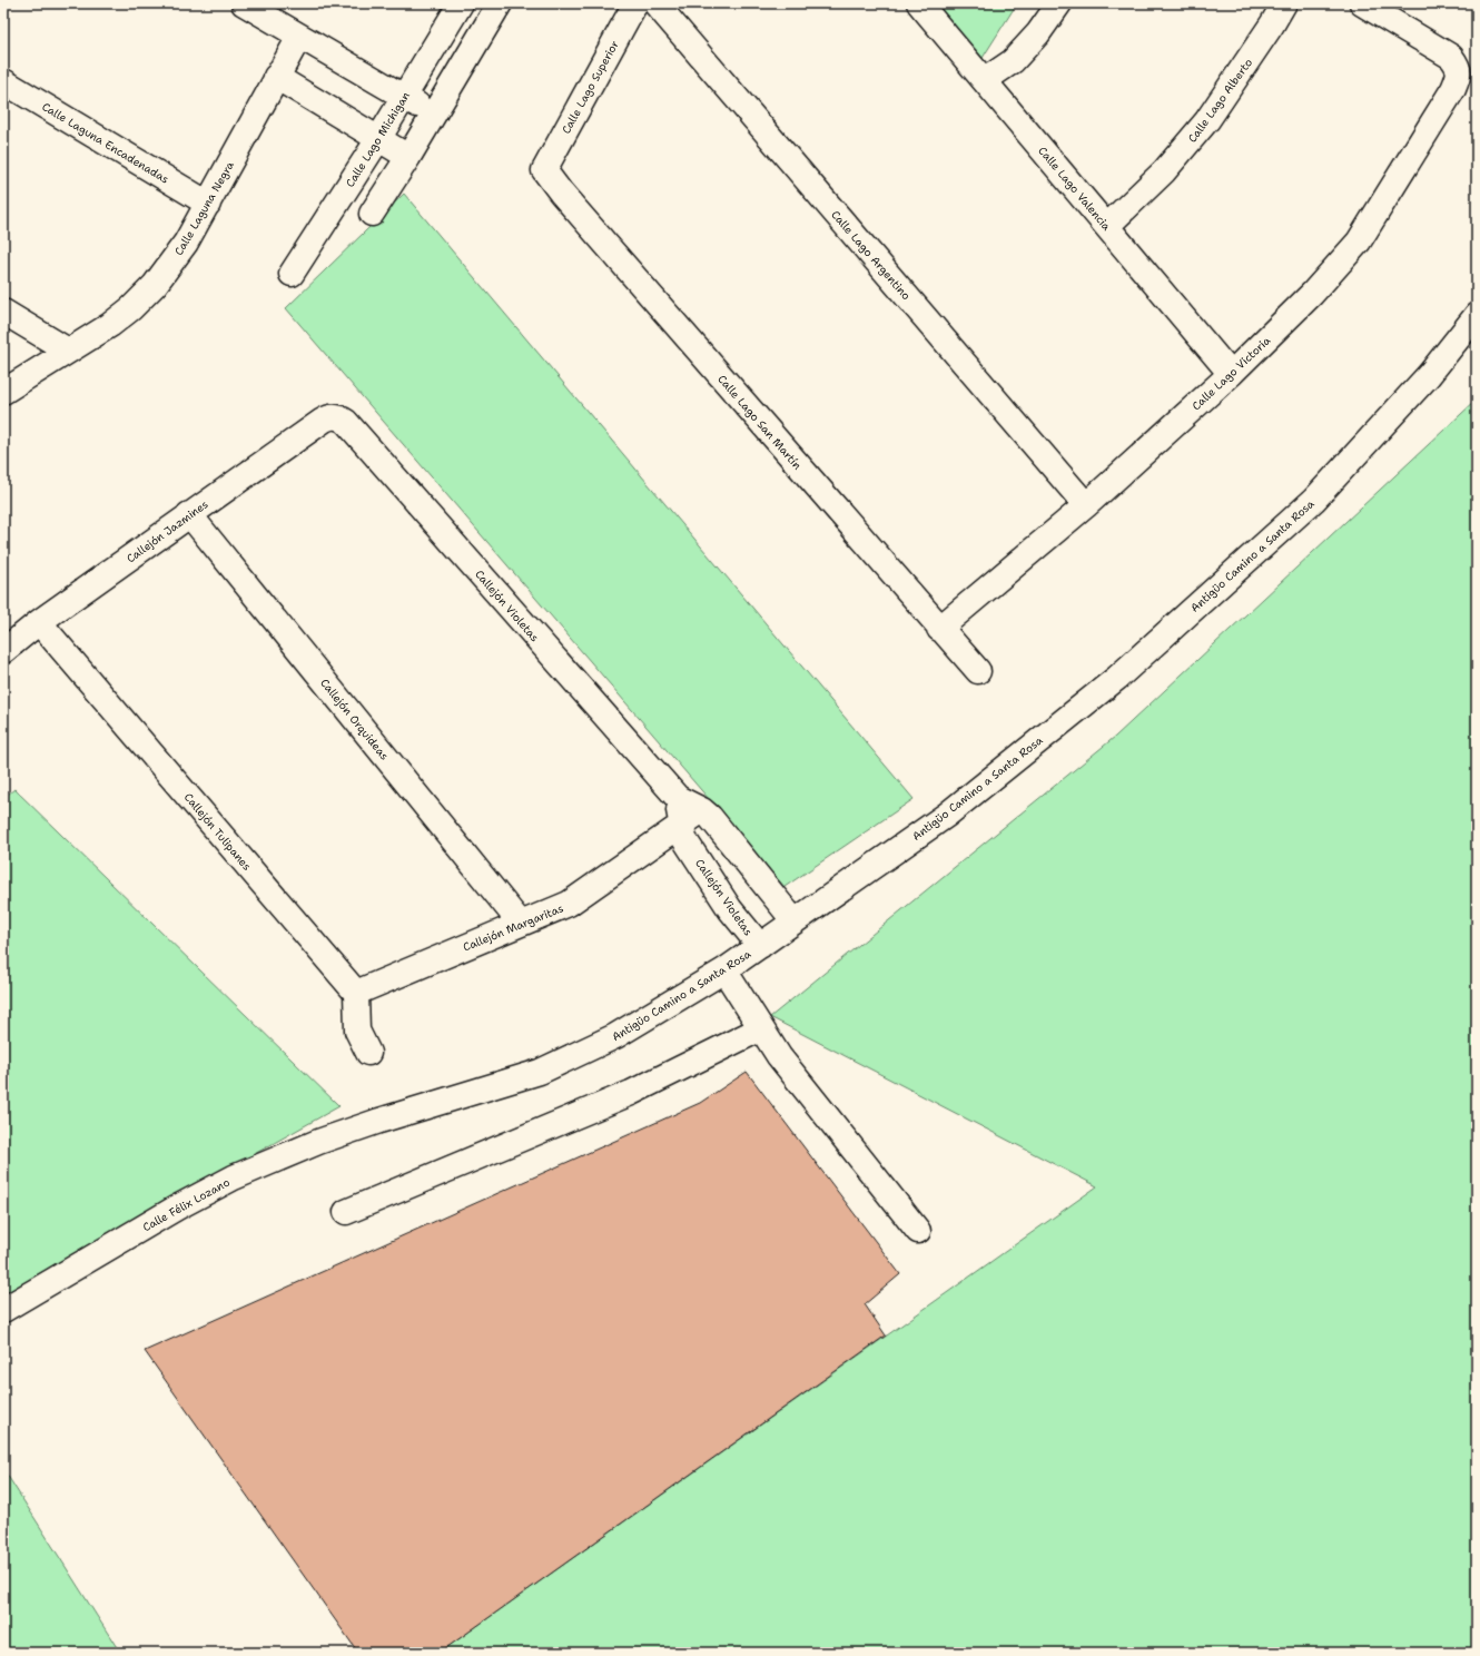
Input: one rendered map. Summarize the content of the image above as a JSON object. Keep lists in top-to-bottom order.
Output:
{
  "streets": {
    "street": [
      "Calle Lago Superior",
      "Calle Lago Alberto",
      "Calle Lago Michigan",
      "Calle Laguna Encadenadas",
      "Calle Lago Valencia",
      "Calle Laguna Negra",
      "Calle Lago Argentino",
      "Calle Lago Victoria",
      "Calle Lago San Martín",
      "Callejón Jazmines",
      "Antigüo Camino a Santa Rosa",
      "Callejón Violetas",
      "Callejón Orquideas",
      "Callejón Tulipanes",
      "Callejón Margaritas",
      "Calle Félix Lozano"
    ]
  },
  "crossings": [
    ["Calle Lago Superior", "Calle Lago San Martín"],
    ["Calle Lago Alberto", "Calle Lago Valencia"],
    ["Calle Laguna Encadenadas", "Calle Laguna Negra"],
    ["Calle Lago Valencia", "Calle Lago Victoria"],
    ["Calle Lago Argentino", "Calle Lago Victoria"],
    ["Calle Lago Victoria", "Calle Lago San Martín"],
    ["Callejón Jazmines", "Callejón Violetas"],
    ["Callejón Jazmines", "Callejón Orquideas"],
    ["Callejón Jazmines", "Callejón Tulipanes"],
    ["Antigüo Camino a Santa Rosa", "Callejón Violetas"],
    ["Antigüo Camino a Santa Rosa", "Calle Félix Lozano"],
    ["Callejón Violetas", "Callejón Margaritas"],
    ["Callejón Orquideas", "Callejón Margaritas"],
    ["Callejón Tulipanes", "Callejón Margaritas"]
  ]
}
